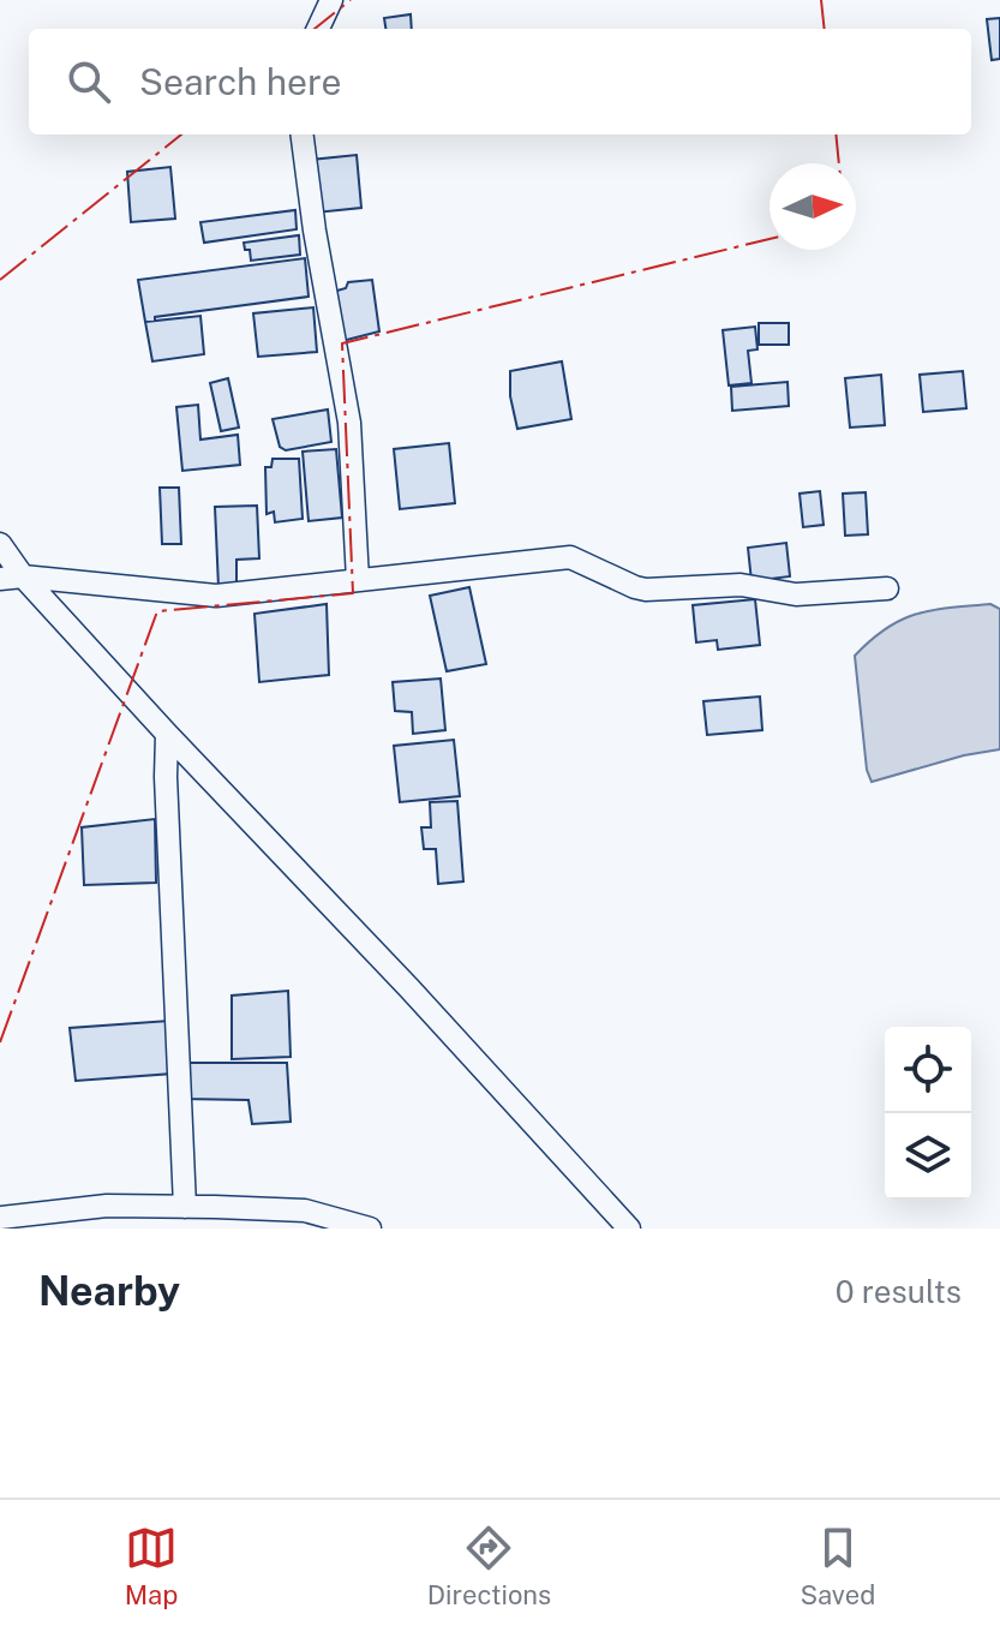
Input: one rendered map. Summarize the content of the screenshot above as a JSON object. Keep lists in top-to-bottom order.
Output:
{
  "north": "right",
  "page": {
    "search": "Search here",
    "heading": ["Nearby", "0 results"],
    "nav": ["Map", "Directions", "Saved"]
  }
}
